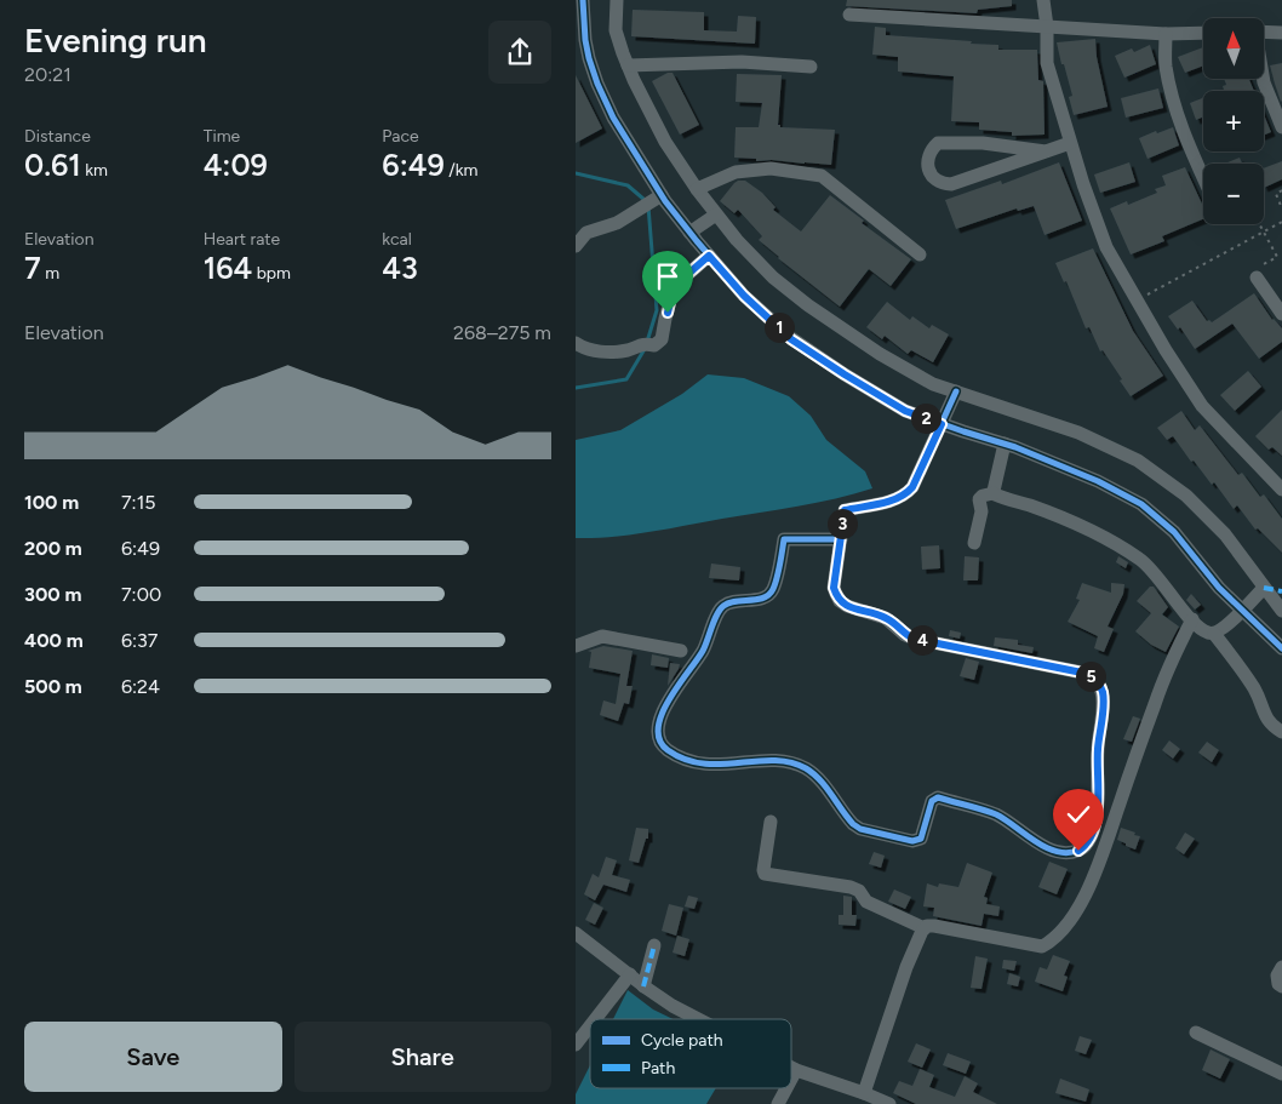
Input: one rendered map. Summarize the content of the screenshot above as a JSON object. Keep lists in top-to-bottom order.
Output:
{
  "legend": ["Cycle path", "Path"],
  "north": "top",
  "page": {
    "heading": ["Evening run", "20:21"],
    "map_buttons": ["+", "−"],
    "stats": [
      ["Distance", "0.61 km"],
      ["Time", "4:09"],
      ["Pace", "6:49 /km"],
      ["Elevation", "7 m"],
      ["Heart rate", "164 bpm"],
      ["kcal", "43"]
    ],
    "chart": ["Elevation", "268–275 m"],
    "pins": [
      "1",
      "2",
      "3",
      "4",
      "5"
    ],
    "list": [
      {
        "name": "100 m",
        "note": "7:15"
      },
      {
        "name": "200 m",
        "note": "6:49"
      },
      {
        "name": "300 m",
        "note": "7:00"
      },
      {
        "name": "400 m",
        "note": "6:37"
      },
      {
        "name": "500 m",
        "note": "6:24"
      }
    ],
    "buttons": ["Save", "Share"]
  }
}
